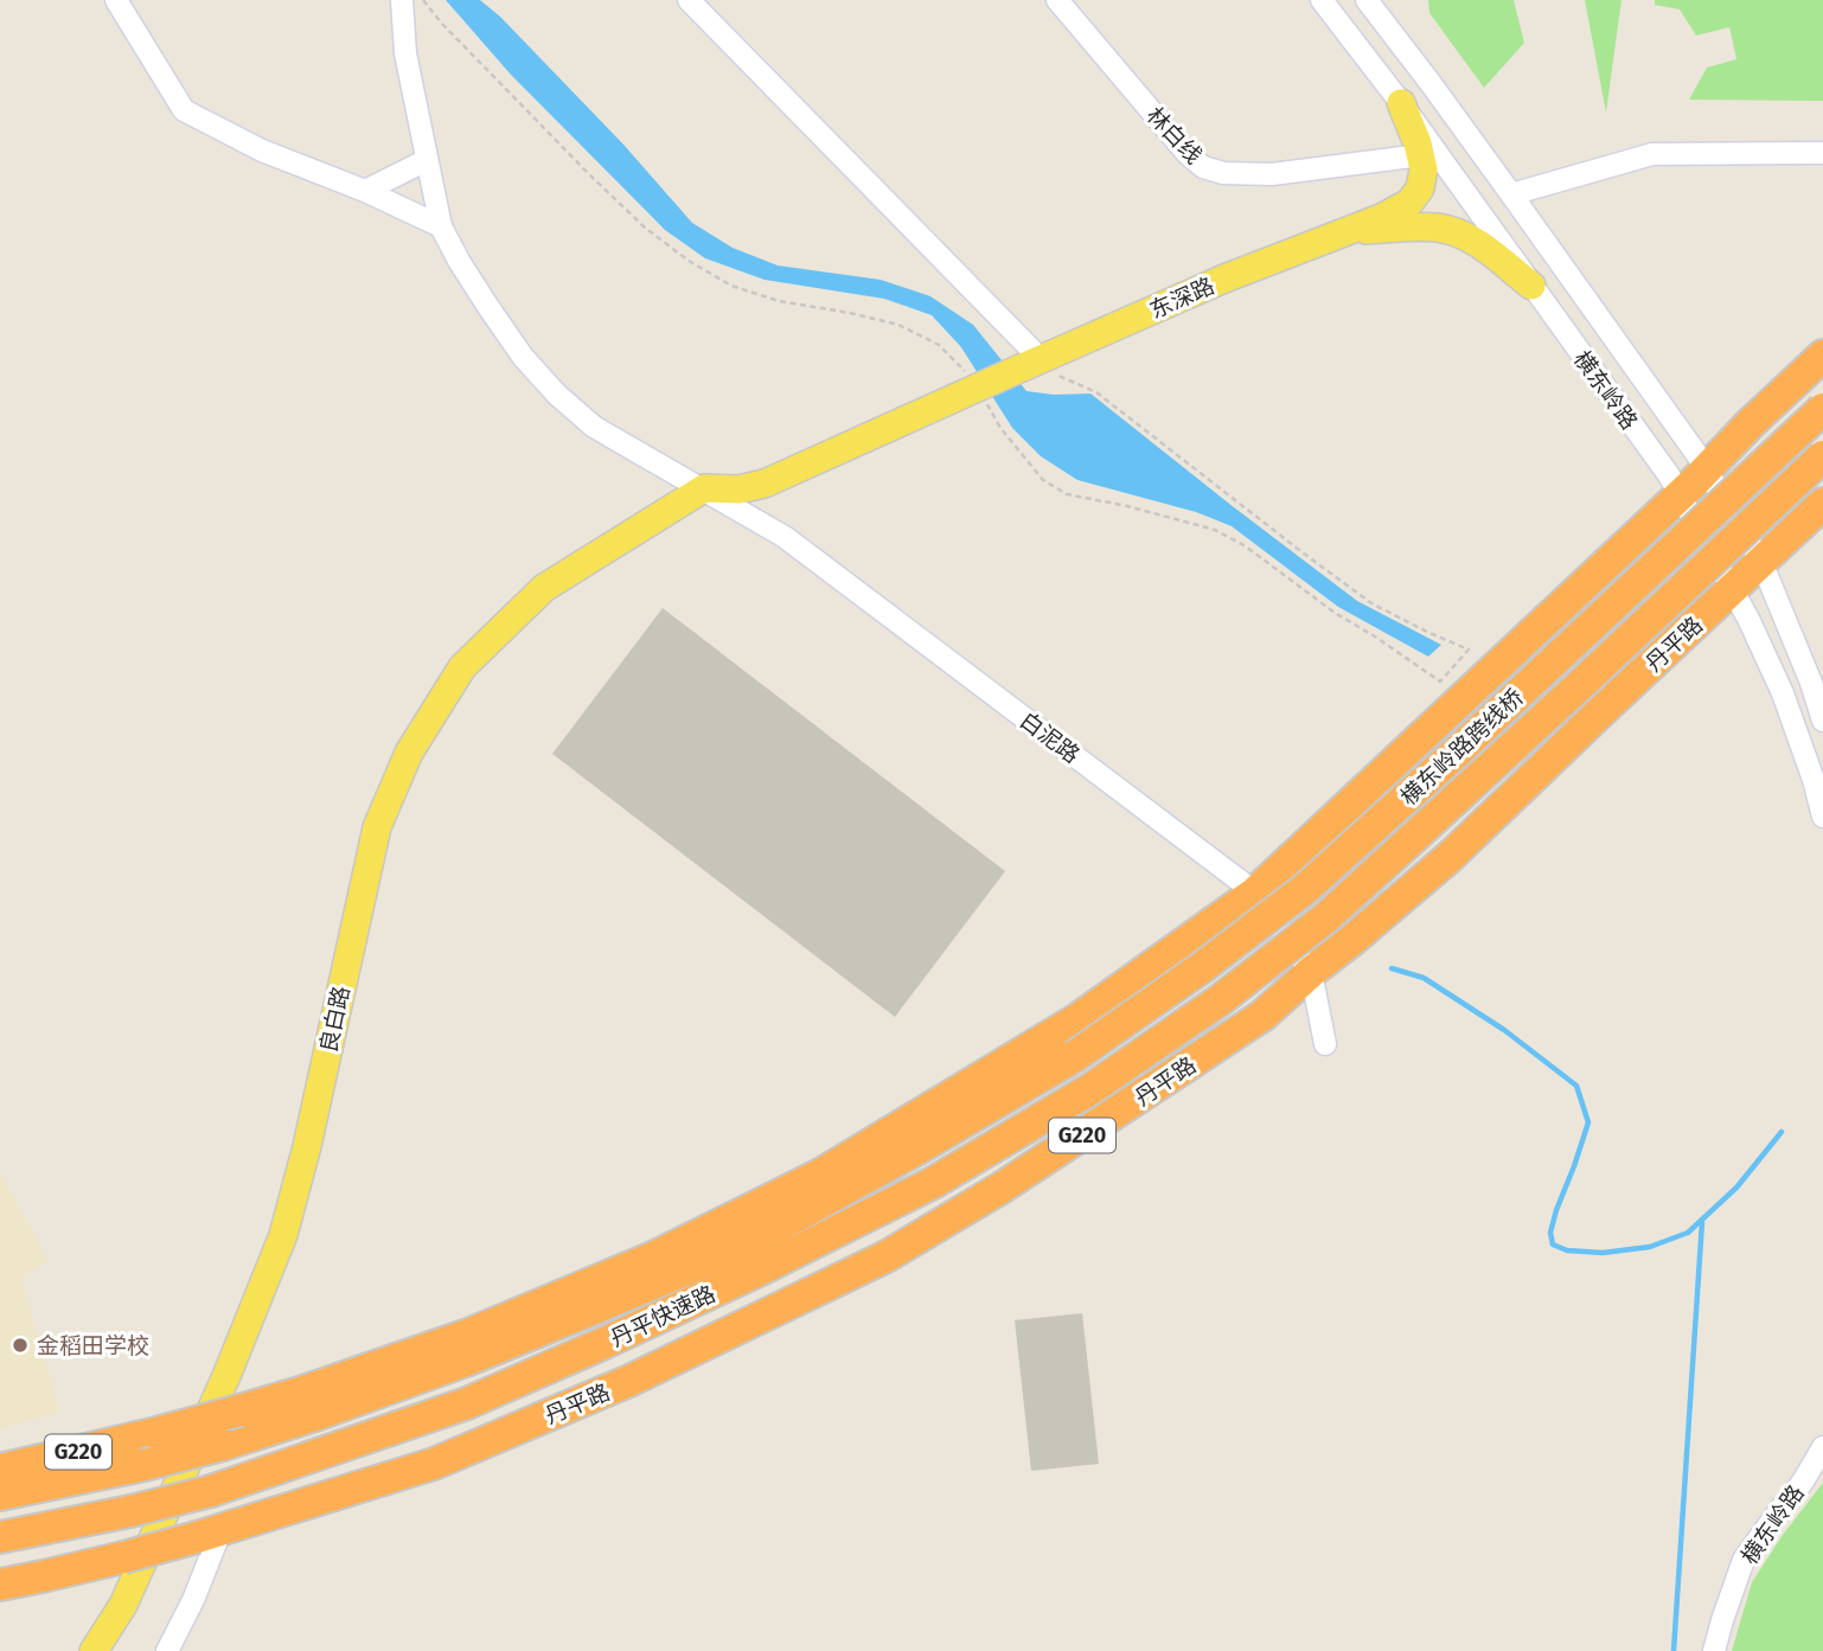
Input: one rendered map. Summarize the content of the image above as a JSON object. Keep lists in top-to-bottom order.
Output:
{
  "streets": {
    "highway": [
      "丹平路",
      "横东岭路跨线桥",
      "G220",
      "丹平快速路"
    ],
    "main road": ["东深路", "良白路"],
    "street": ["林白线", "横东岭路", "白泥路"]
  },
  "crossings": [
    ["林白线", "东深路"],
    ["林白线", "横东岭路"],
    ["东深路", "横东岭路"],
    ["横东岭路", "丹平路"],
    ["横东岭路", "G220"],
    ["丹平路", "白泥路"],
    ["丹平路", "G220"],
    ["白泥路", "良白路"],
    ["白泥路", "G220"],
    ["横东岭路跨线桥", "丹平快速路"]
  ],
  "places": ["金稻田学校"]
}
